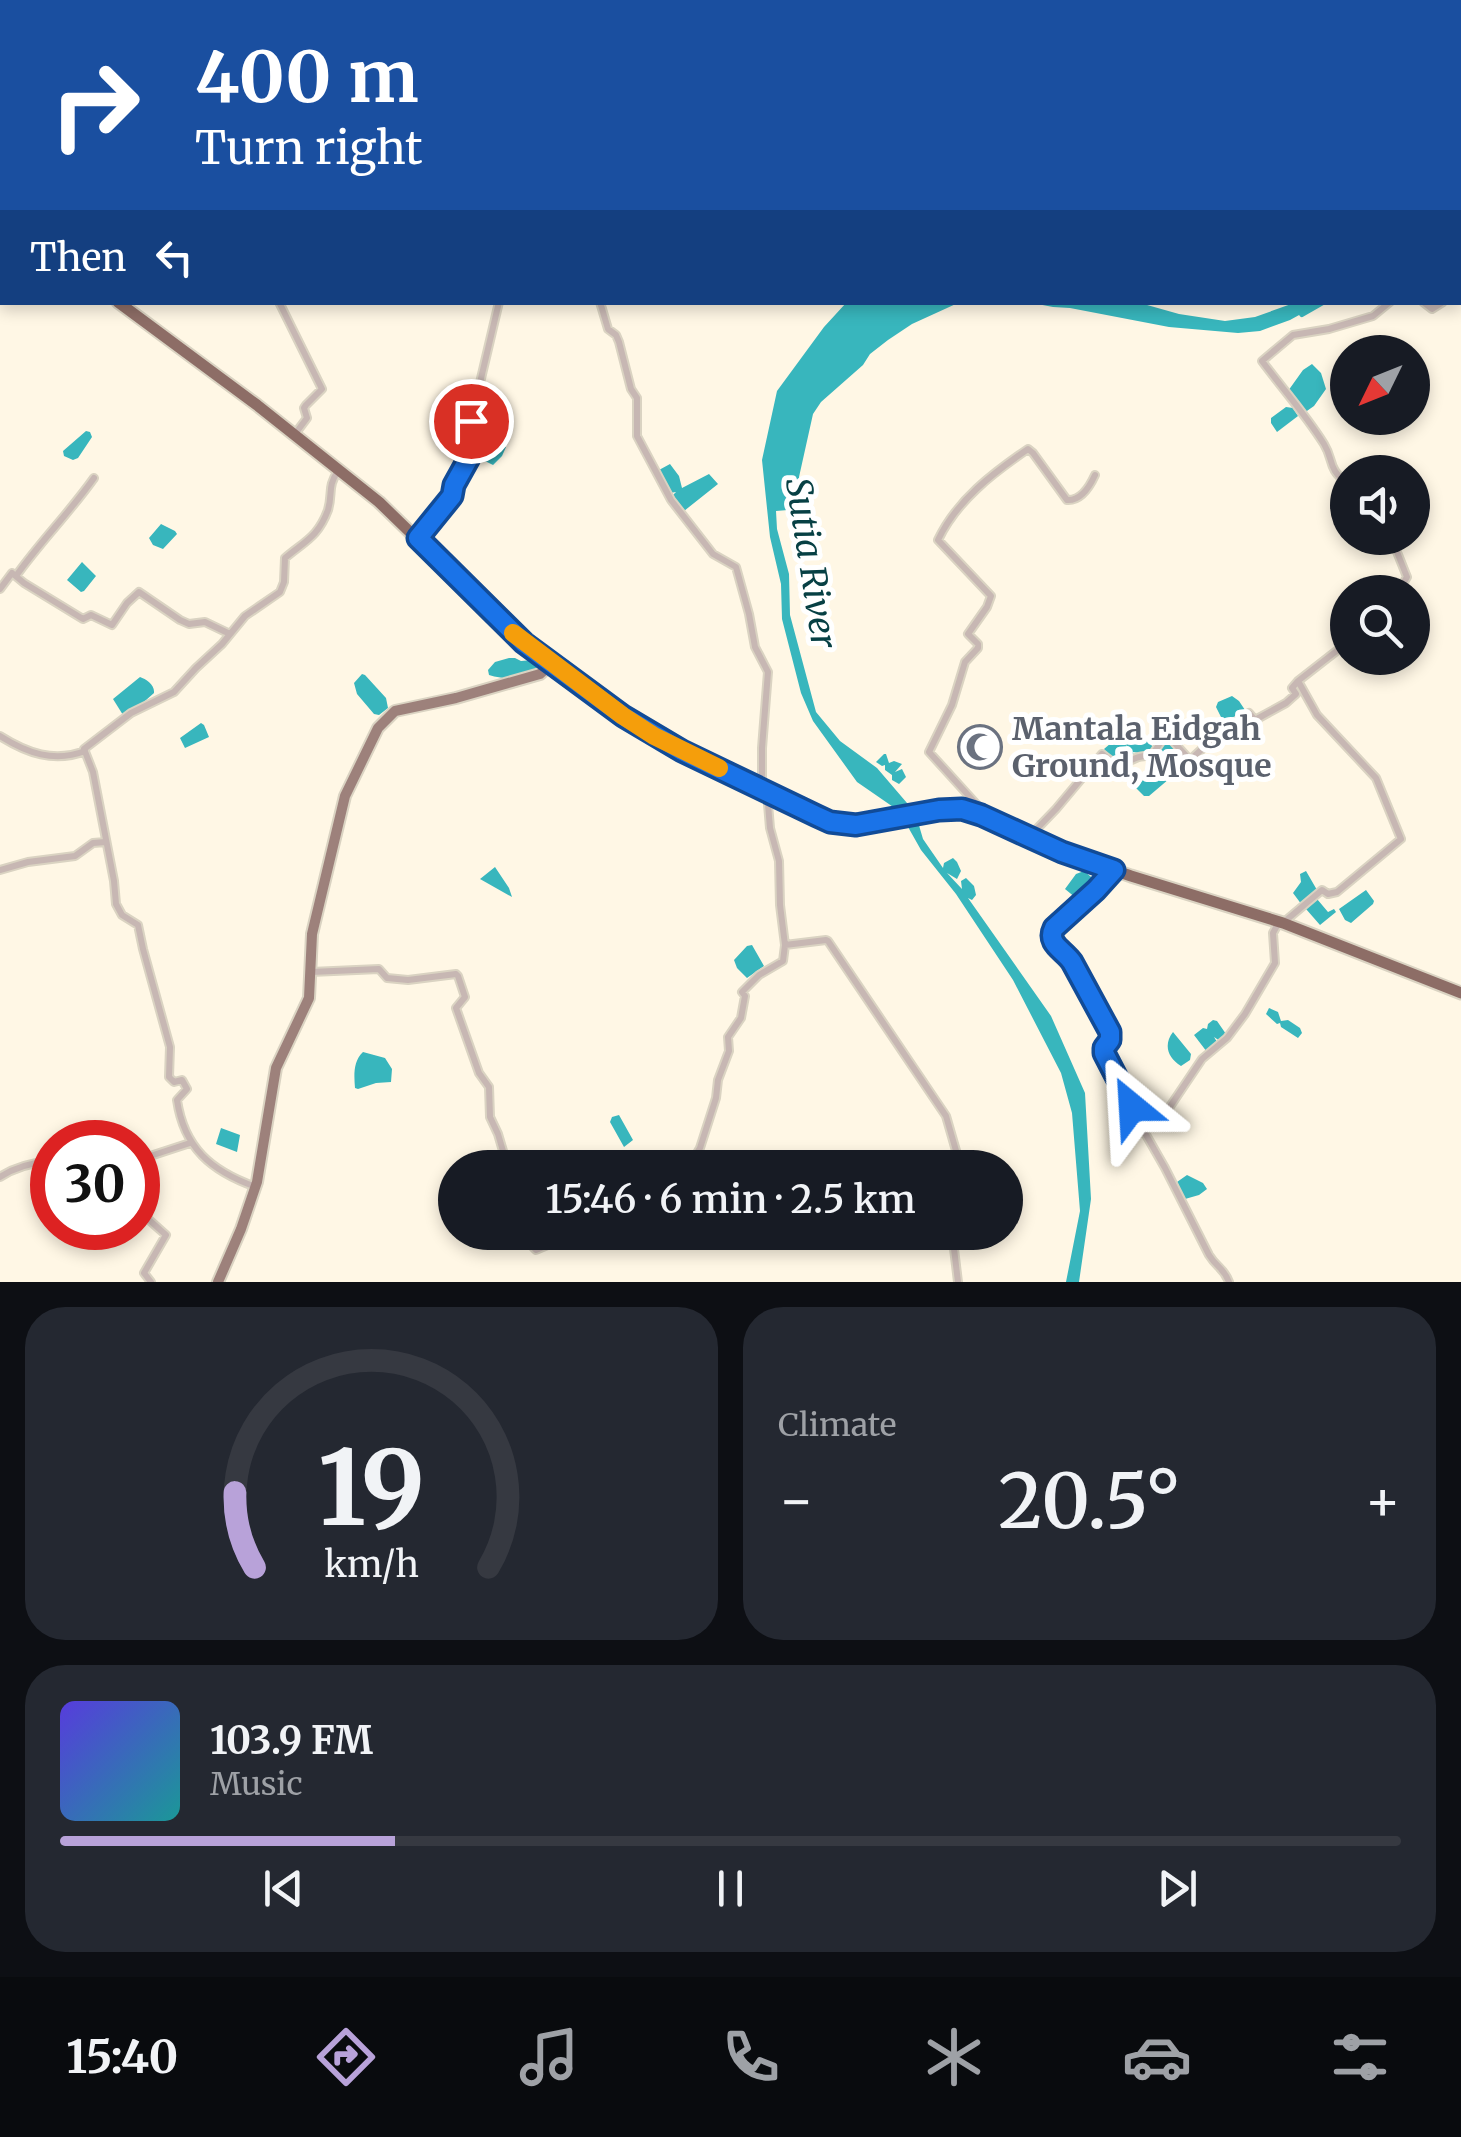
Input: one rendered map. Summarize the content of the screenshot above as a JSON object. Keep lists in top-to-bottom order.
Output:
{
  "water": ["Sutia River"],
  "places": {
    "mosque": ["Mantala Eidgah Ground, Mosque"]
  },
  "north": "bottom left",
  "page": {
    "turn": ["400 m", "Turn right"],
    "then": "Then",
    "limit": "30",
    "trip": "15:46 · 6 min · 2.5 km",
    "tile": "Climate",
    "heat": ["−", "20.5°", "+"],
    "song": ["103.9 FM", "Music"],
    "tabs": "15:40",
    "gauge": ["19", "km/h"]
  }
}
